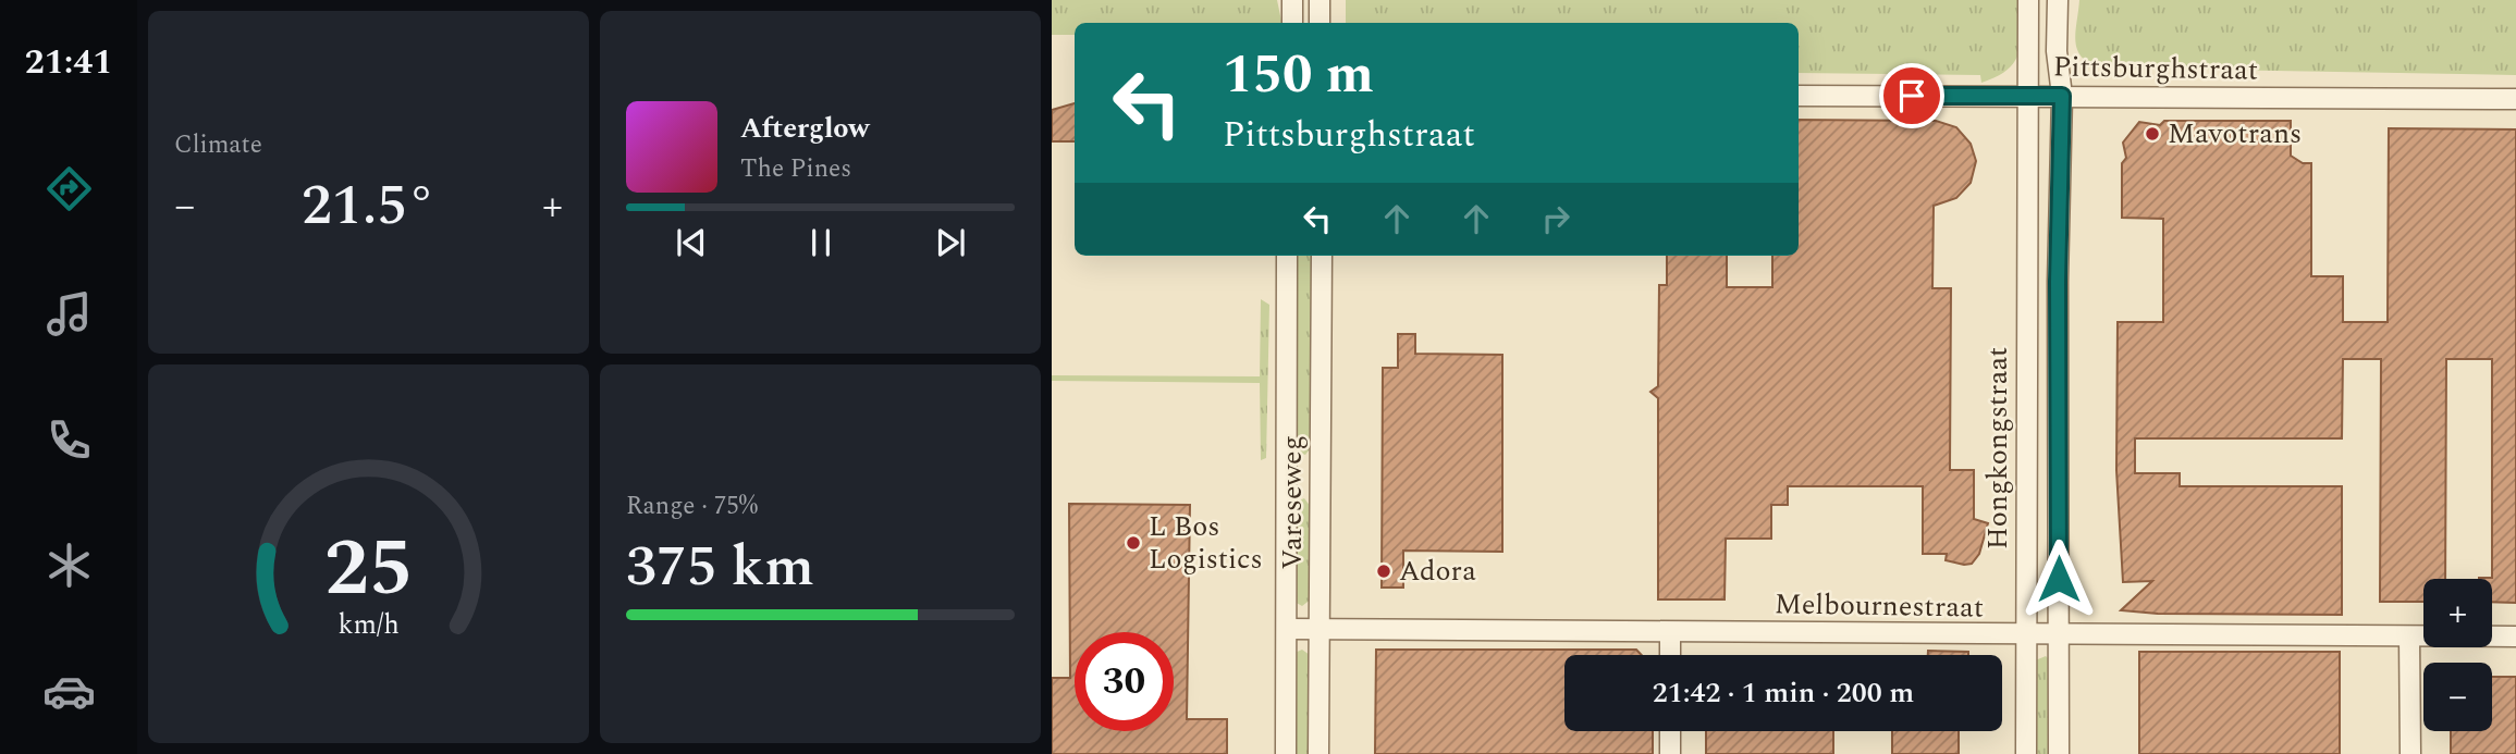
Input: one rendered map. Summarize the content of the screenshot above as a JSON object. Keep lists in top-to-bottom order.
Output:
{
  "streets": {
    "street": [
      "Pittsburghstraat",
      "Hongkongstraat",
      "Vareseweg",
      "Melbournestraat"
    ]
  },
  "crossings": [
    ["Pittsburghstraat", "Hongkongstraat"],
    ["Hongkongstraat", "Melbournestraat"],
    ["Vareseweg", "Melbournestraat"]
  ],
  "places": ["Mavotrans", "L Bos Logistics", "Adora"],
  "page": {
    "tabs": "21:41",
    "tile": [
      "Climate",
      ["Range · 75%", "375 km"]
    ],
    "turn": ["150 m", "Pittsburghstraat"],
    "song": ["Afterglow", "The Pines"],
    "heat": ["−", "21.5°", "+"],
    "map_buttons": ["+", "−"],
    "limit": "30",
    "trip": "21:42 · 1 min · 200 m",
    "gauge": ["25", "km/h"]
  }
}
